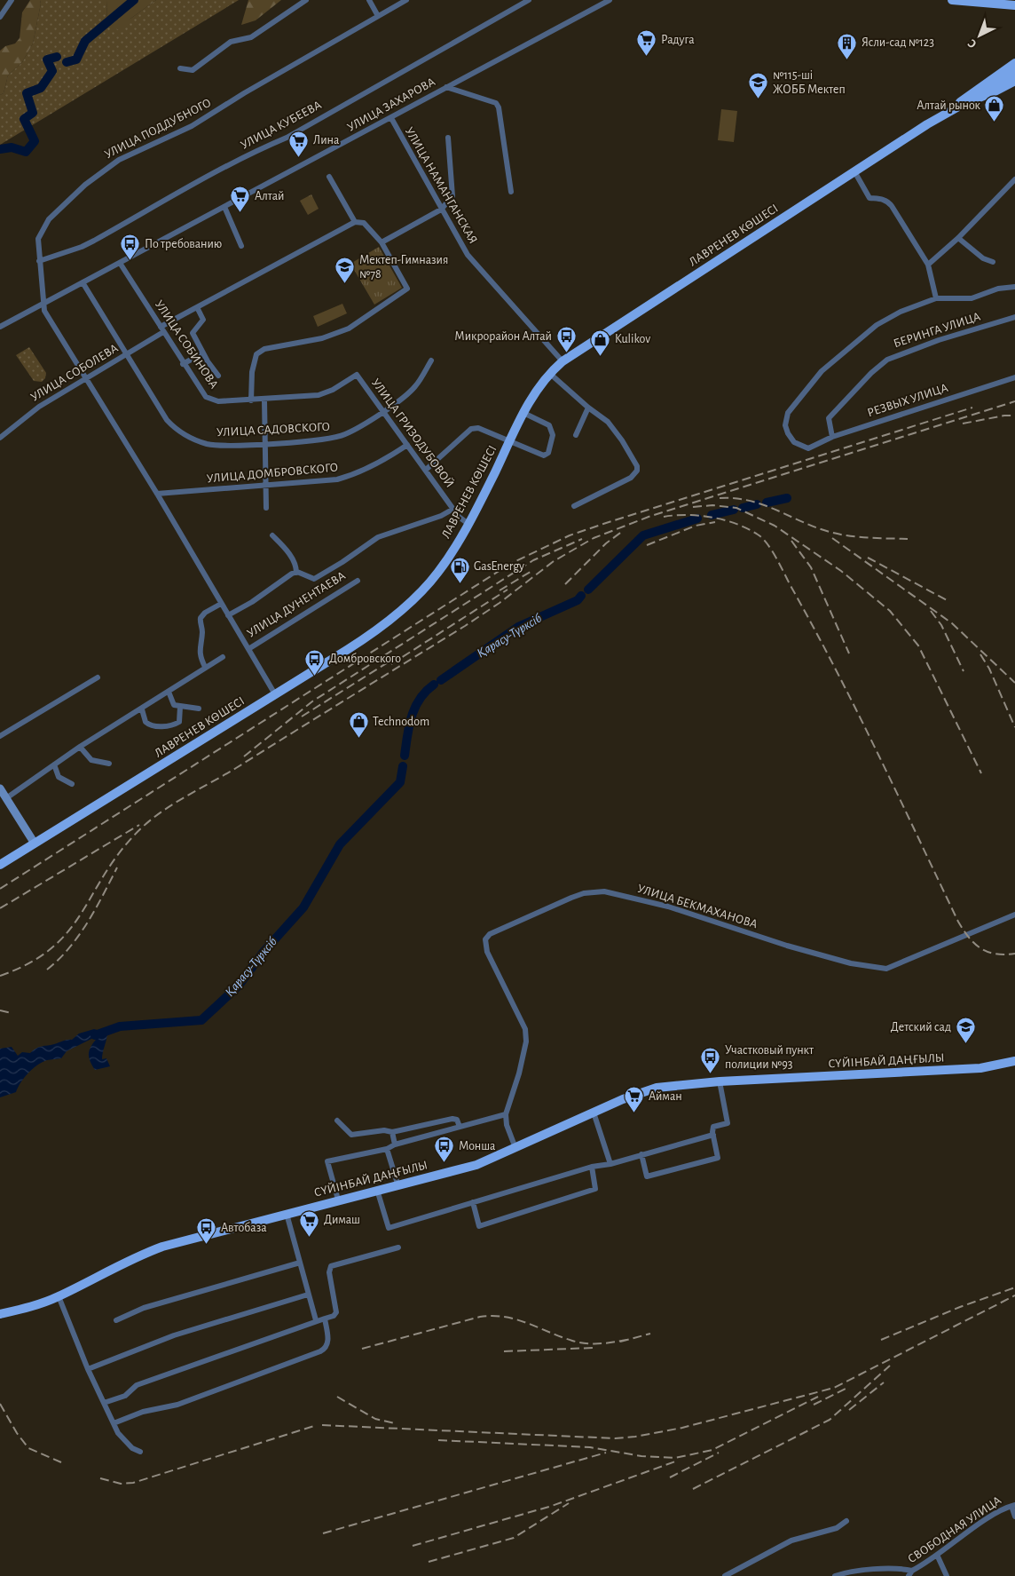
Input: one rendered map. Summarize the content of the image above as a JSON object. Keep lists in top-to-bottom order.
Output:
{
  "streets": {
    "main road": ["ЛАВРЕНЕВ КӨШЕСІ", "СҮЙІНБАЙ ДАҢҒЫЛЫ"],
    "street": [
      "УЛИЦА ЗАХАРОВА",
      "УЛИЦА КУБЕЕВА",
      "УЛИЦА ПОДДУБНОГО",
      "УЛИЦА НАМАНГАНСКАЯ",
      "БЕРИНГА УЛИЦА",
      "УЛИЦА СОБИНОВА",
      "УЛИЦА СОБОЛЕВА",
      "РЕЗВЫХ УЛИЦА",
      "УЛИЦА САДОВСКОГО",
      "УЛИЦА ГРИЗОДУБОВОЙ",
      "УЛИЦА ДОМБРОВСКОГО",
      "УЛИЦА ДУНЕНТАЕВА",
      "УЛИЦА БЕКМАХАНОВА",
      "СВОБОДНАЯ УЛИЦА"
    ]
  },
  "crossings": [
    ["УЛИЦА ЗАХАРОВА", "УЛИЦА ПОДДУБНОГО"],
    ["УЛИЦА ЗАХАРОВА", "УЛИЦА НАМАНГАНСКАЯ"],
    ["УЛИЦА ЗАХАРОВА", "УЛИЦА СОБИНОВА"],
    ["УЛИЦА ЗАХАРОВА", "УЛИЦА САДОВСКОГО"],
    ["УЛИЦА КУБЕЕВА", "УЛИЦА ПОДДУБНОГО"],
    ["УЛИЦА НАМАНГАНСКАЯ", "ЛАВРЕНЕВ КӨШЕСІ"],
    ["ЛАВРЕНЕВ КӨШЕСІ", "УЛИЦА ГРИЗОДУБОВОЙ"],
    ["БЕРИНГА УЛИЦА", "РЕЗВЫХ УЛИЦА"],
    ["УЛИЦА СОБИНОВА", "УЛИЦА СОБОЛЕВА"],
    ["УЛИЦА СОБИНОВА", "УЛИЦА ГРИЗОДУБОВОЙ"],
    ["УЛИЦА СОБОЛЕВА", "УЛИЦА САДОВСКОГО"],
    ["УЛИЦА САДОВСКОГО", "УЛИЦА ГРИЗОДУБОВОЙ"],
    ["УЛИЦА ГРИЗОДУБОВОЙ", "УЛИЦА ДОМБРОВСКОГО"]
  ],
  "water": ["Қарасу-Түрксіб"],
  "places": {
    "supermarket": [
      "Радуга",
      "Лина",
      "Алтай",
      "Айман",
      "Димаш"
    ],
    "building": ["Ясли-сад №123"],
    "school or university": ["№115-ші ЖОББ Мектеп", "Мектеп-Гимназия №78", "Детский сад"],
    "shop": ["Алтай рынок", "Kulikov", "Technodom"],
    "bus stop": [
      "По требованию",
      "Микрорайон Алтай",
      "Домбровского",
      "Участковый пункт полиции №93",
      "Монша",
      "Автобаза"
    ],
    "fuel station": ["GasEnergy"]
  },
  "north": "bottom left"
}
